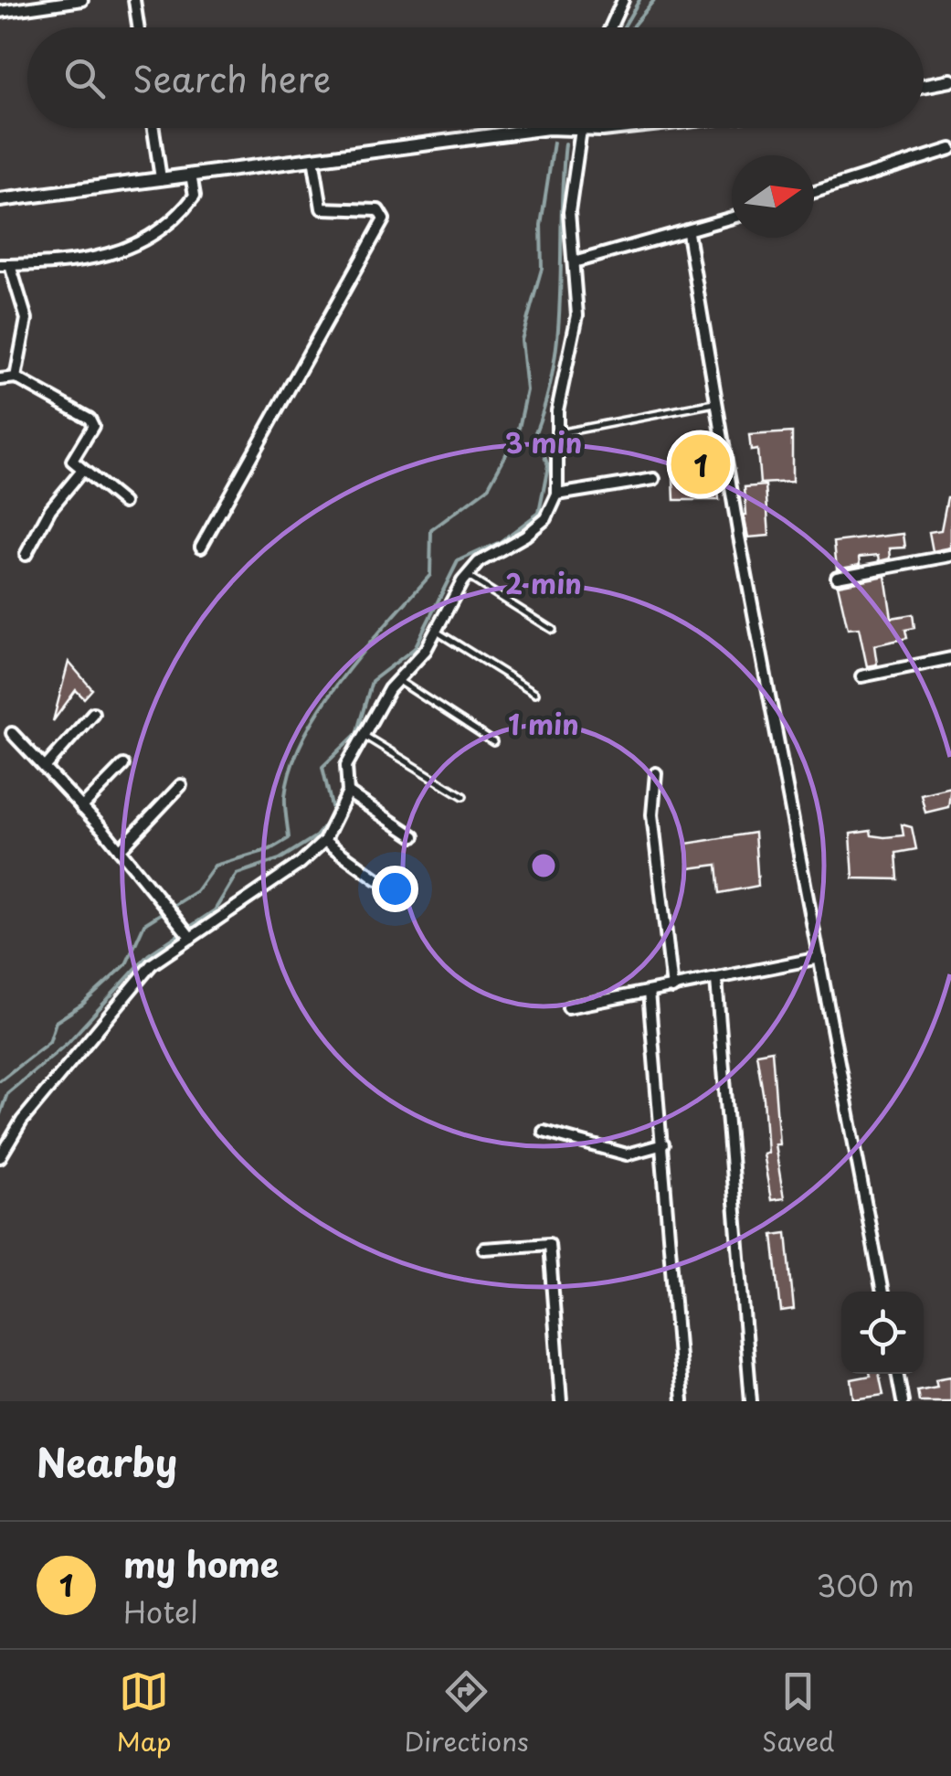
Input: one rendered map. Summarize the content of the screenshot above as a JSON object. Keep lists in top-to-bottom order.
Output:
{
  "north": "right",
  "page": {
    "search": "Search here",
    "pins": "1",
    "heading": "Nearby",
    "list": [
      {
        "mark": "1",
        "name": "my home",
        "note": "Hotel",
        "value": "300 m"
      }
    ],
    "nav": ["Map", "Directions", "Saved"]
  },
  "rings": ["3 min", "2 min", "1 min"]
}
